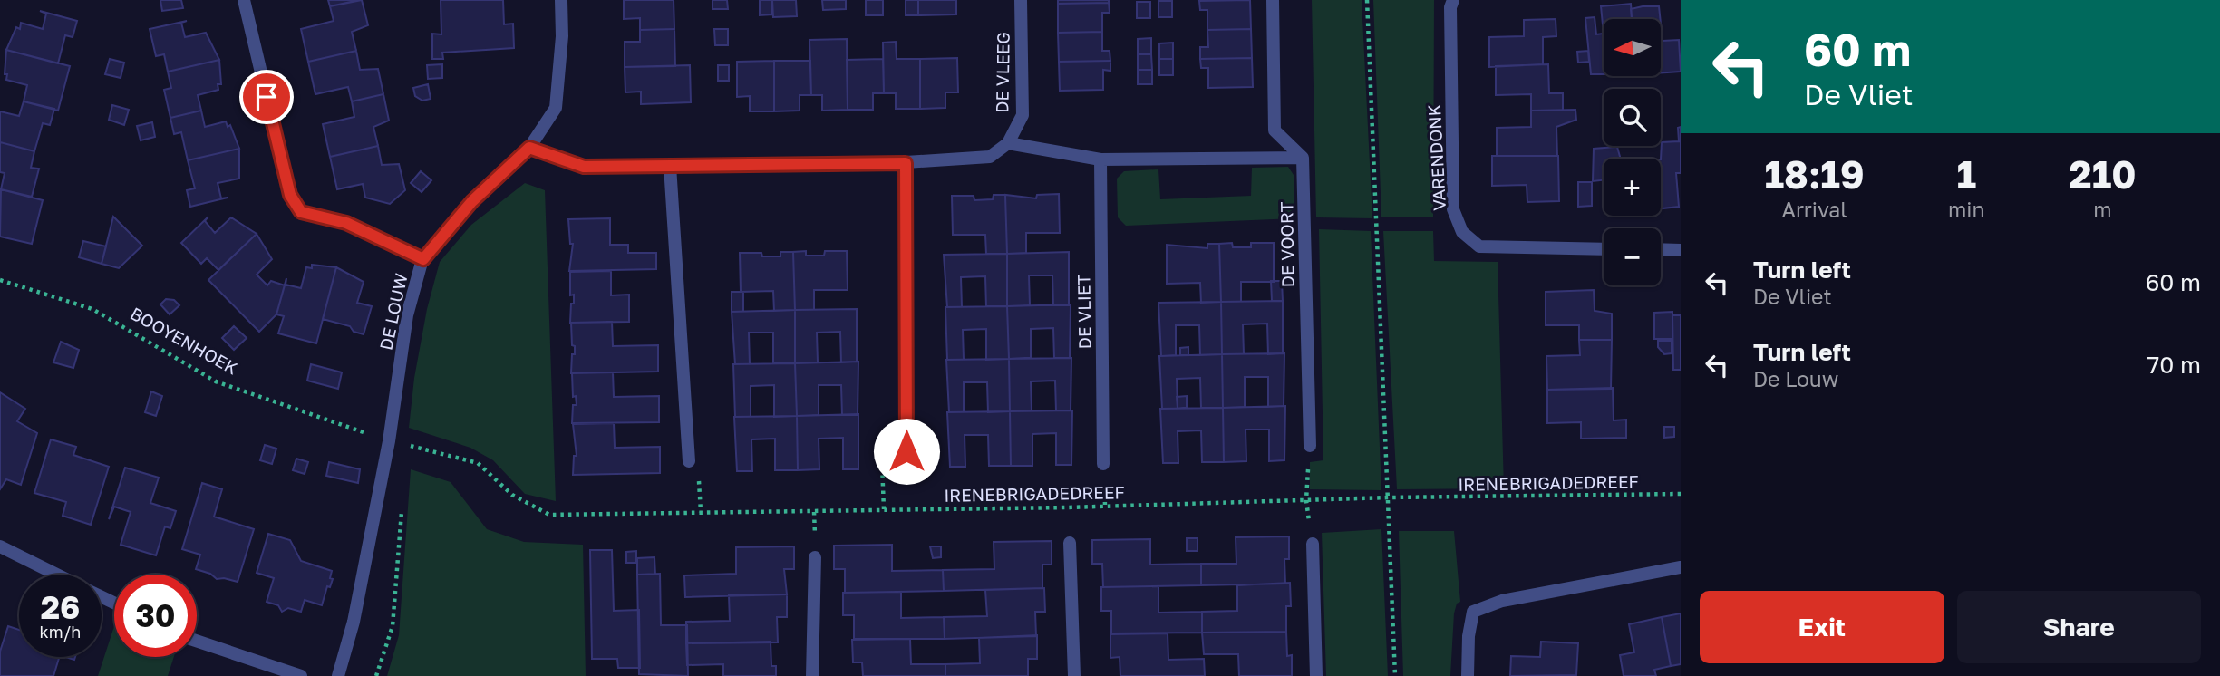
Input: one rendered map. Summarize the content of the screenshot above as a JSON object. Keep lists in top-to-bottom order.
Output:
{
  "streets": {
    "street": [
      "DE VLEEG",
      "VARENDONK",
      "DE VOORT",
      "DE LOUW",
      "DE VLIET"
    ],
    "path": ["BOOYENHOEK", "IRENEBRIGADEDREEF"]
  },
  "crossings": [
    ["DE LOUW", "BOOYENHOEK"]
  ],
  "north": "left",
  "page": {
    "turn": ["60 m", "De Vliet"],
    "map_buttons": ["+", "−"],
    "eta": [
      "18:19",
      "Arrival",
      "1",
      "min",
      "210",
      "m"
    ],
    "list": [
      {
        "name": "Turn left",
        "note": "De Vliet",
        "value": "60 m"
      },
      {
        "name": "Turn left",
        "note": "De Louw",
        "value": "70 m"
      }
    ],
    "speed": "26 km/h",
    "limit": "30",
    "buttons": ["Exit", "Share"]
  }
}
